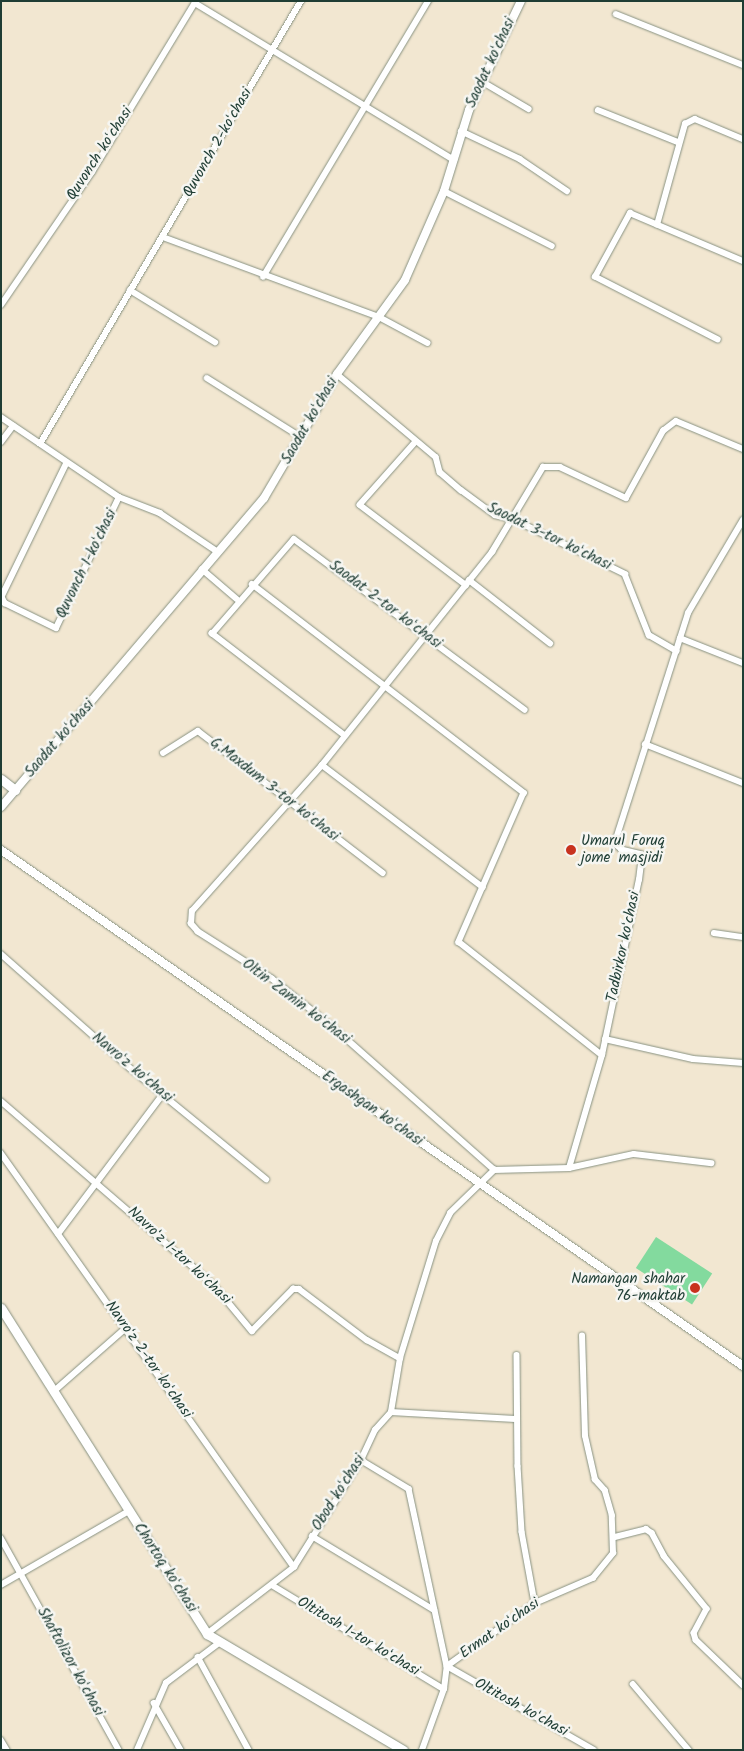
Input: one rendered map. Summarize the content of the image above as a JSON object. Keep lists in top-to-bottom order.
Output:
{
  "streets": {
    "main road": ["Chortoq koʻchasi"],
    "street": [
      "Saodat koʻchasi",
      "Quvonch 2-koʻchasi",
      "Quvonch koʻchasi",
      "Saodat 3-tor koʻchasi",
      "Quvonch 1-koʻchasi",
      "Saodat 2-tor koʻchasi",
      "G.Maxdum 3-tor koʻchasi",
      "Tadbirkor koʻchasi",
      "Oltin Zamin koʻchasi",
      "Navroʻz koʻchasi",
      "Ergashgan koʻchasi",
      "Navroʻz 1-tor koʻchasi",
      "Navroʻz 2-tor koʻchasi",
      "Obod koʻchasi",
      "Ermat koʻchasi",
      "Oltitosh 1-tor koʻchasi",
      "Shaftolizor koʻchasi",
      "Oltitosh koʻchasi"
    ]
  },
  "crossings": [
    ["Saodat koʻchasi", "Saodat 3-tor koʻchasi"],
    ["Saodat koʻchasi", "Quvonch 1-koʻchasi"],
    ["Saodat 3-tor koʻchasi", "Tadbirkor koʻchasi"],
    ["G.Maxdum 3-tor koʻchasi", "Oltin Zamin koʻchasi"],
    ["Ergashgan koʻchasi", "Obod koʻchasi"],
    ["Navroʻz 1-tor koʻchasi", "Obod koʻchasi"],
    ["Navroʻz 2-tor koʻchasi", "Obod koʻchasi"],
    ["Obod koʻchasi", "Chortoq koʻchasi"],
    ["Obod koʻchasi", "Oltitosh 1-tor koʻchasi"],
    ["Ermat koʻchasi", "Oltitosh 1-tor koʻchasi"],
    ["Ermat koʻchasi", "Oltitosh koʻchasi"]
  ],
  "places": ["Umarul Foruq jome' masjidi", "Namangan shahar 76-maktab"]
}
